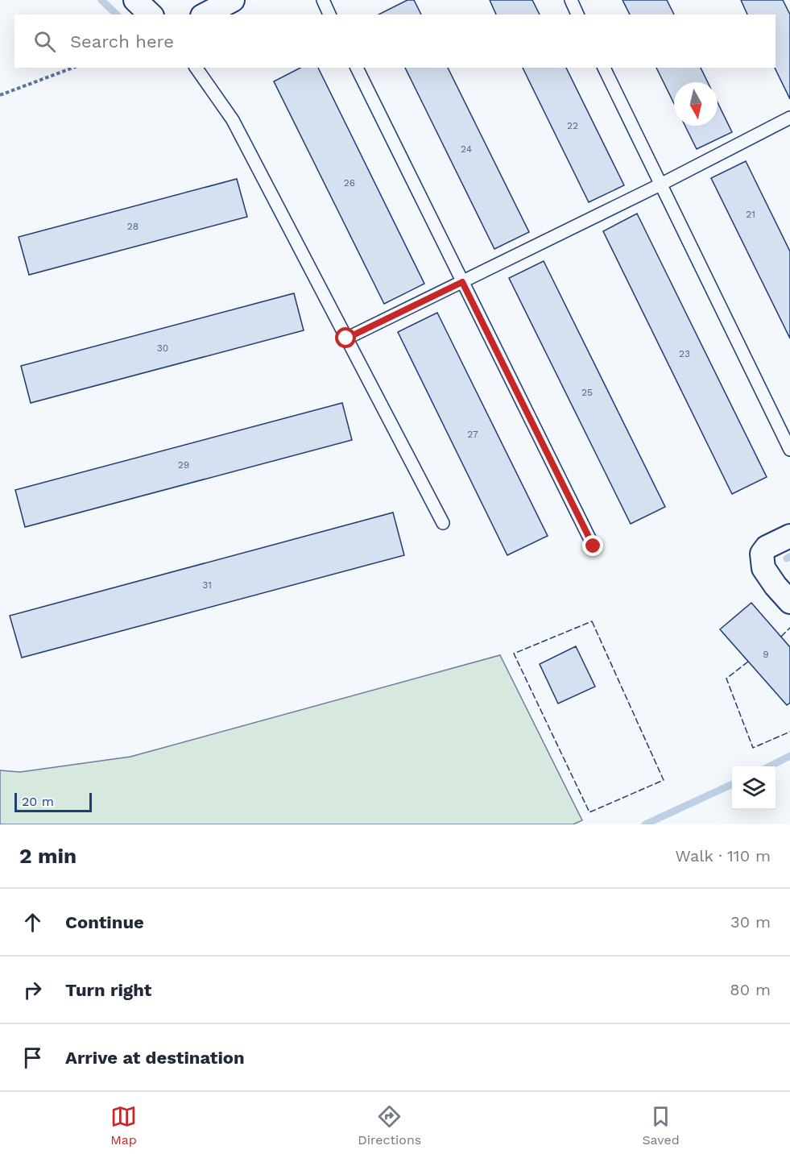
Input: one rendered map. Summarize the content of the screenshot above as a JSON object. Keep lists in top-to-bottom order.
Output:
{
  "house_numbers": [
    "22",
    "24",
    "26",
    "21",
    "28",
    "30",
    "23",
    "25",
    "27",
    "29",
    "31",
    "9"
  ],
  "scale_bar": "20 m",
  "north": "bottom",
  "page": {
    "search": "Search here",
    "scale": "20 m",
    "heading": ["2 min", "Walk · 110 m"],
    "list": [
      ["Continue", "30 m"],
      ["Turn right", "80 m"],
      "Arrive at destination"
    ],
    "nav": ["Map", "Directions", "Saved"]
  }
}
